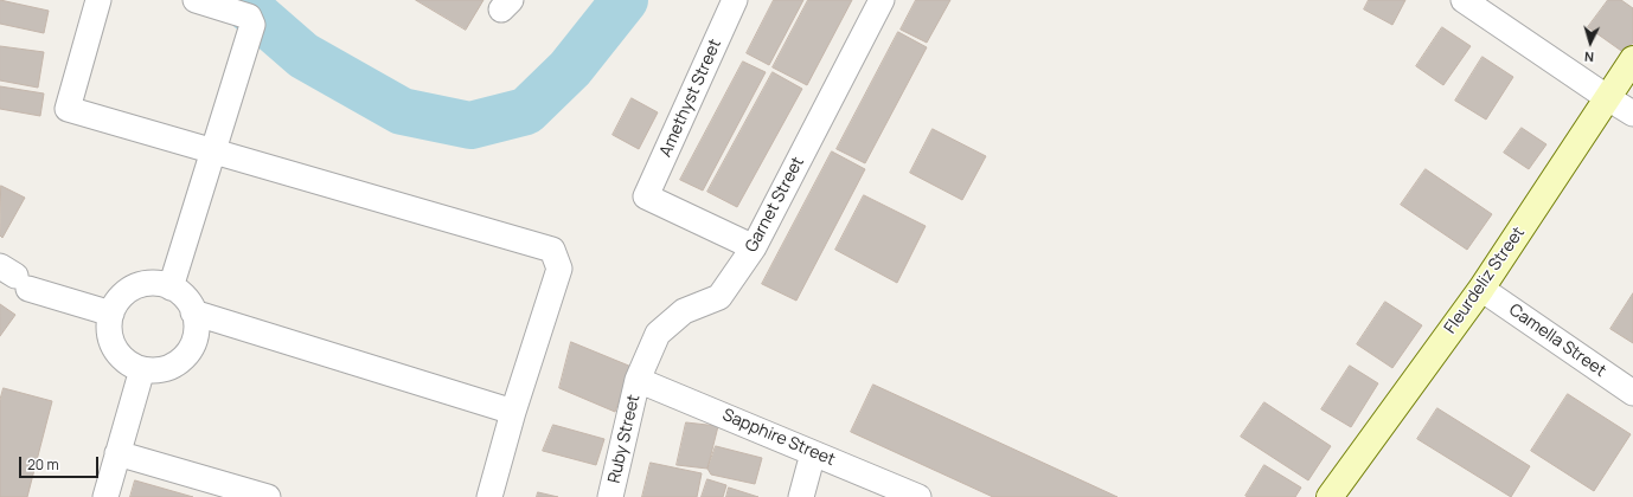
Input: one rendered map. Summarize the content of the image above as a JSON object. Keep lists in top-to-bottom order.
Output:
{
  "streets": {
    "street": [
      "Amethyst Street",
      "Garnet Street",
      "Fleurdeliz Street",
      "Camella Street",
      "Sapphire Street",
      "Ruby Street"
    ]
  },
  "crossings": [
    ["Amethyst Street", "Garnet Street"],
    ["Garnet Street", "Sapphire Street"],
    ["Garnet Street", "Ruby Street"],
    ["Fleurdeliz Street", "Camella Street"],
    ["Sapphire Street", "Ruby Street"]
  ],
  "scale_bar": "20 m",
  "north": "bottom"
}
